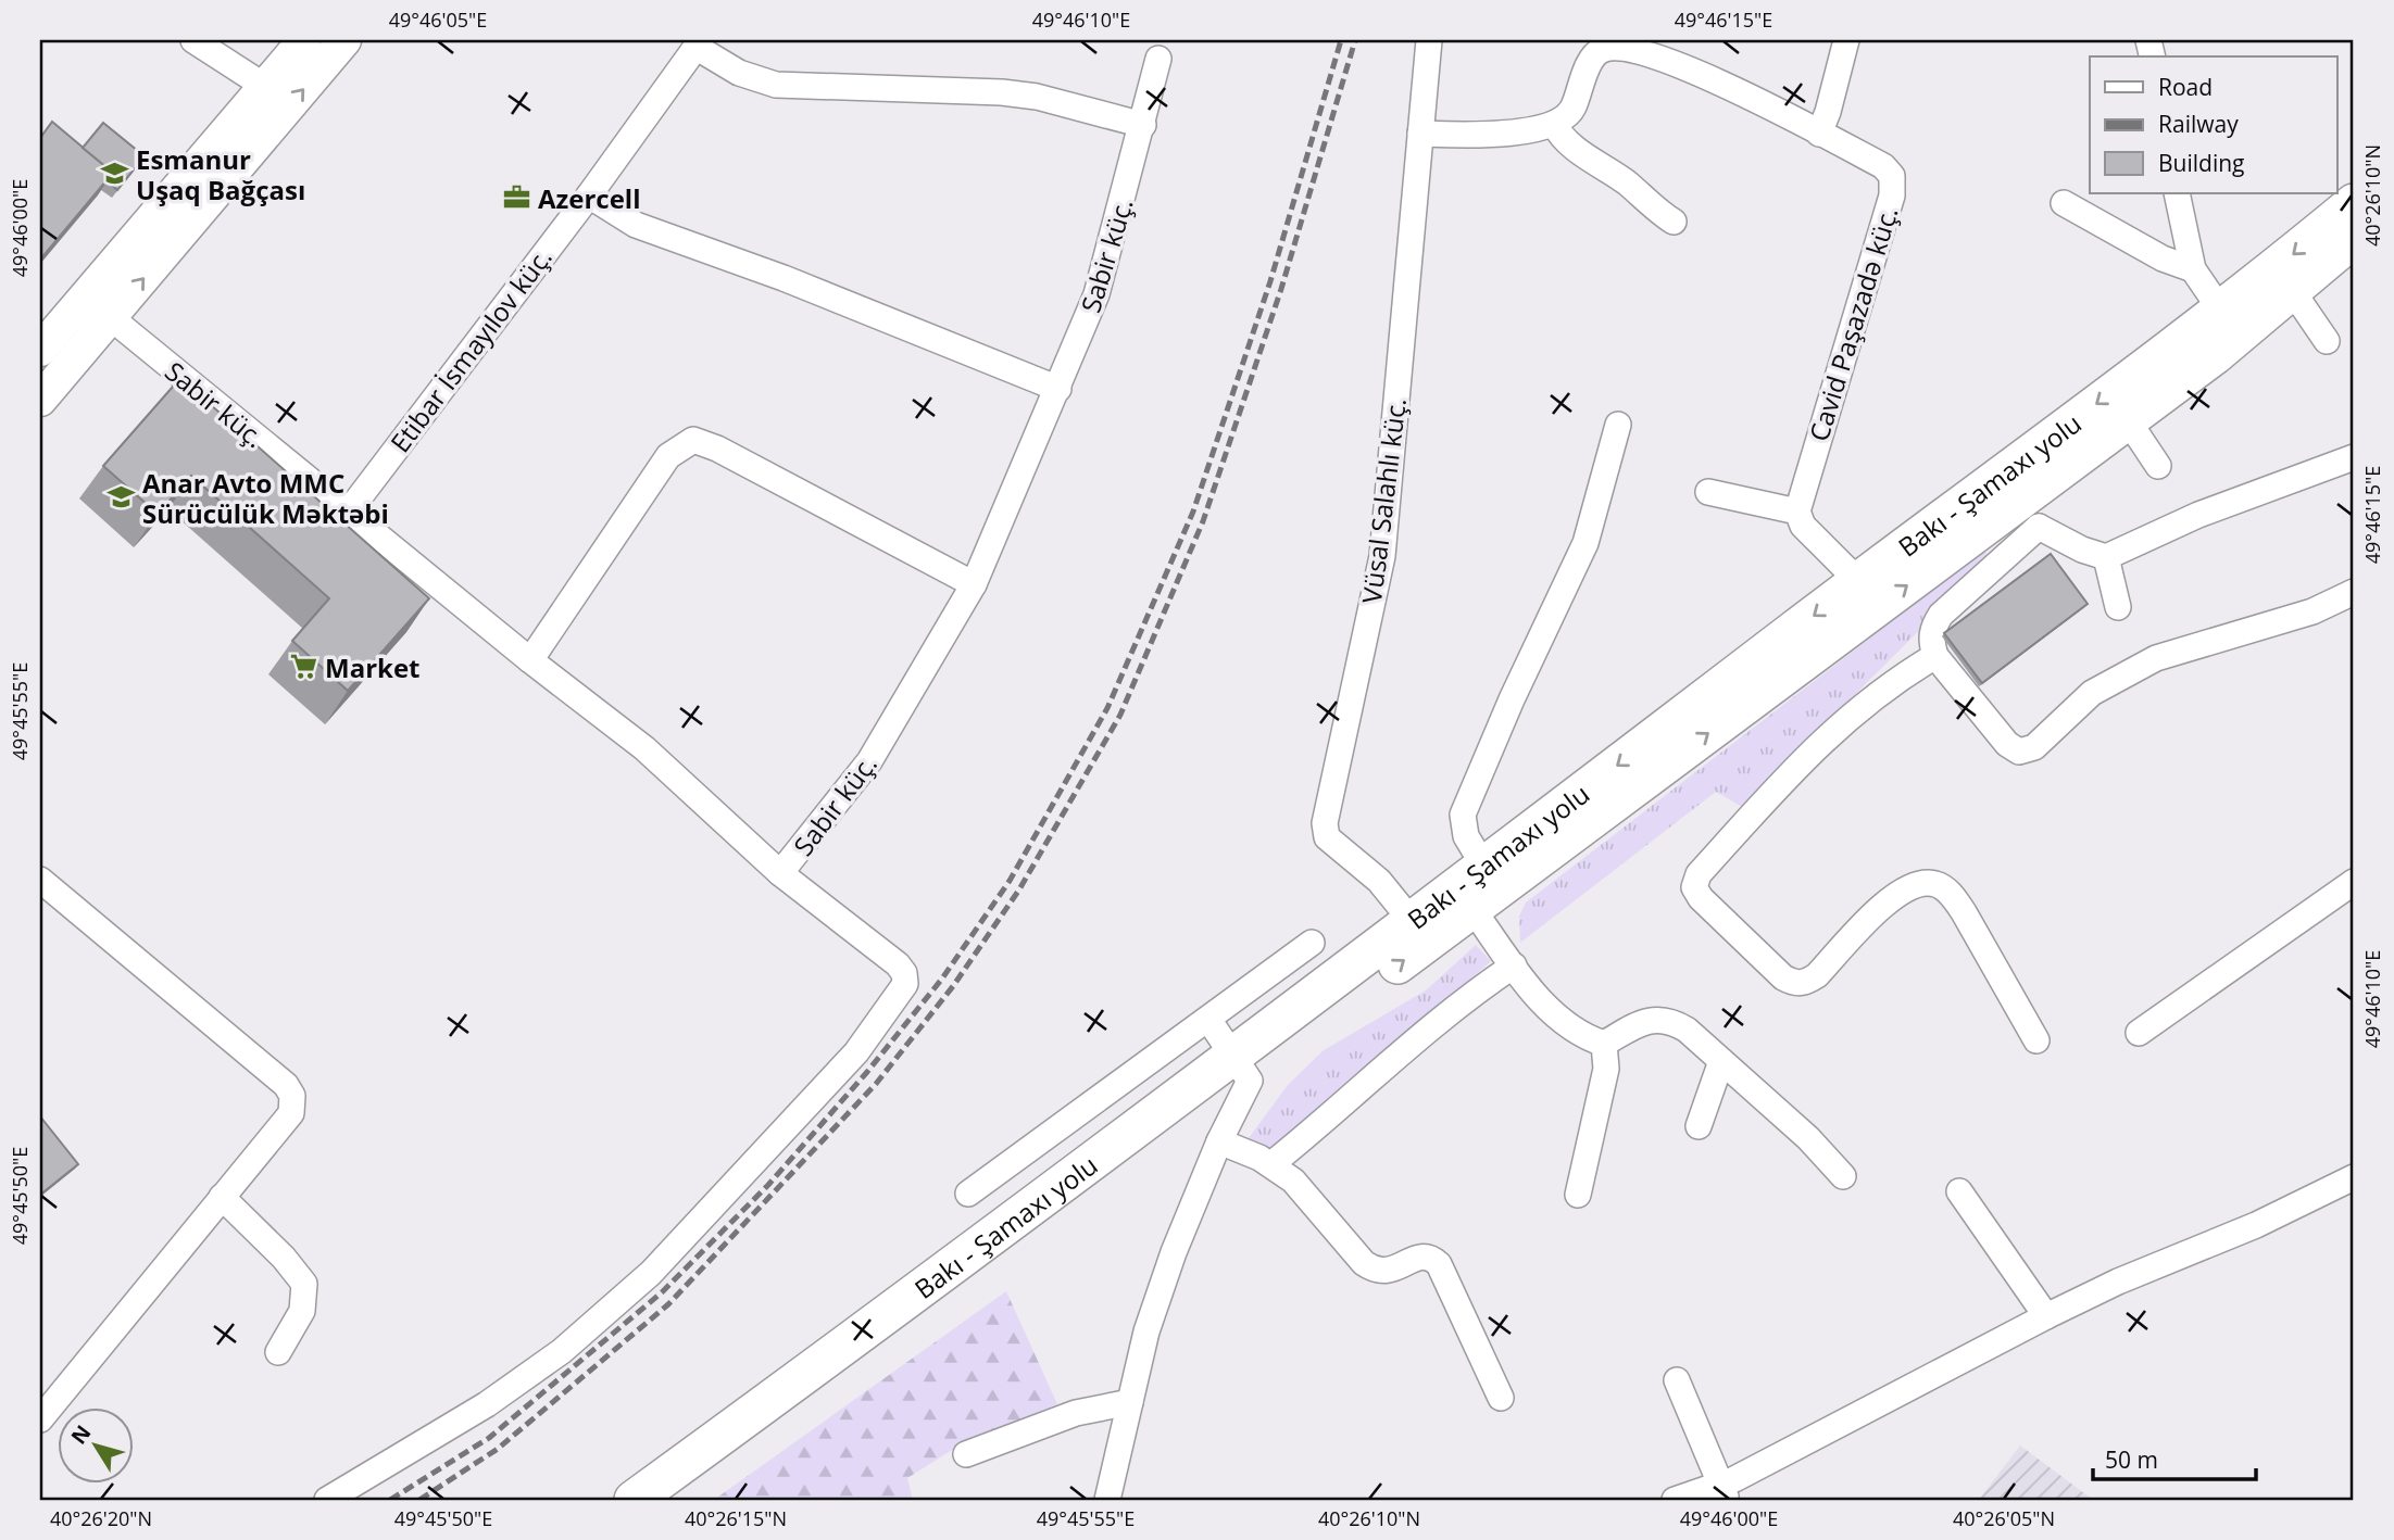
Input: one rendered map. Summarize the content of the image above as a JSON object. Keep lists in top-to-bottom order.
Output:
{
  "streets": {
    "highway": ["Bakı - Şamaxı yolu"],
    "street": [
      "Sabir küç.",
      "Cavid Paşazadə küç.",
      "Etibar İsmayılov küç.",
      "Vüsal Salahlı küç."
    ]
  },
  "crossings": [
    ["Sabir küç.", "Etibar İsmayılov küç."],
    ["Bakı - Şamaxı yolu", "Vüsal Salahlı küç."]
  ],
  "places": {
    "school or university": ["Esmanur Uşaq Bağçası", "Anar Avto MMC Sürücülük Məktəbi"],
    "office": ["Azercell"],
    "supermarket": ["Market"]
  },
  "legend": ["Road", "Railway", "Building"],
  "scale_bar": "50 m",
  "north": "top left",
  "coordinates": [
    "49°46'05\"E",
    "49°46'10\"E",
    "49°46'15\"E",
    "40°26'10\"N",
    "49°46'00\"E",
    "49°45'55\"E",
    "49°45'50\"E",
    "40°26'20\"N",
    "40°26'15\"N",
    "40°26'05\"N"
  ]
}
